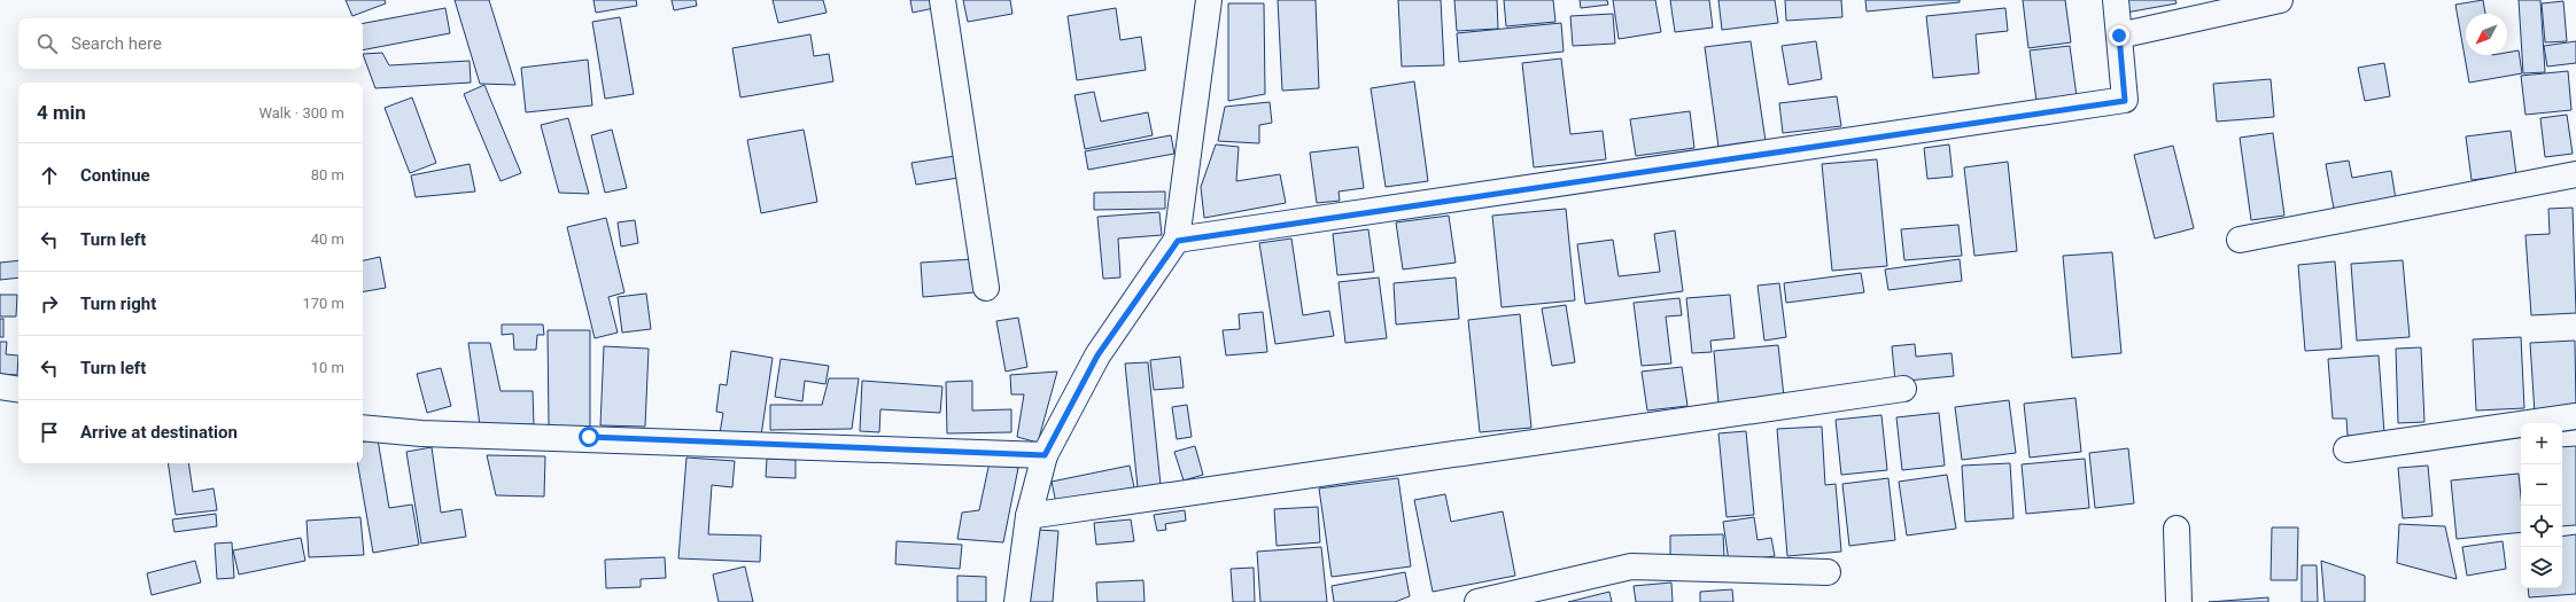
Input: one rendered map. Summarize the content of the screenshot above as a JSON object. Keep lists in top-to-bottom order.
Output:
{
  "north": "bottom left",
  "page": {
    "search": "Search here",
    "heading": ["4 min", "Walk · 300 m"],
    "list": [
      ["Continue", "80 m"],
      ["Turn left", "40 m"],
      ["Turn right", "170 m"],
      ["Turn left", "10 m"],
      "Arrive at destination"
    ],
    "map_buttons": ["+", "−"]
  }
}
